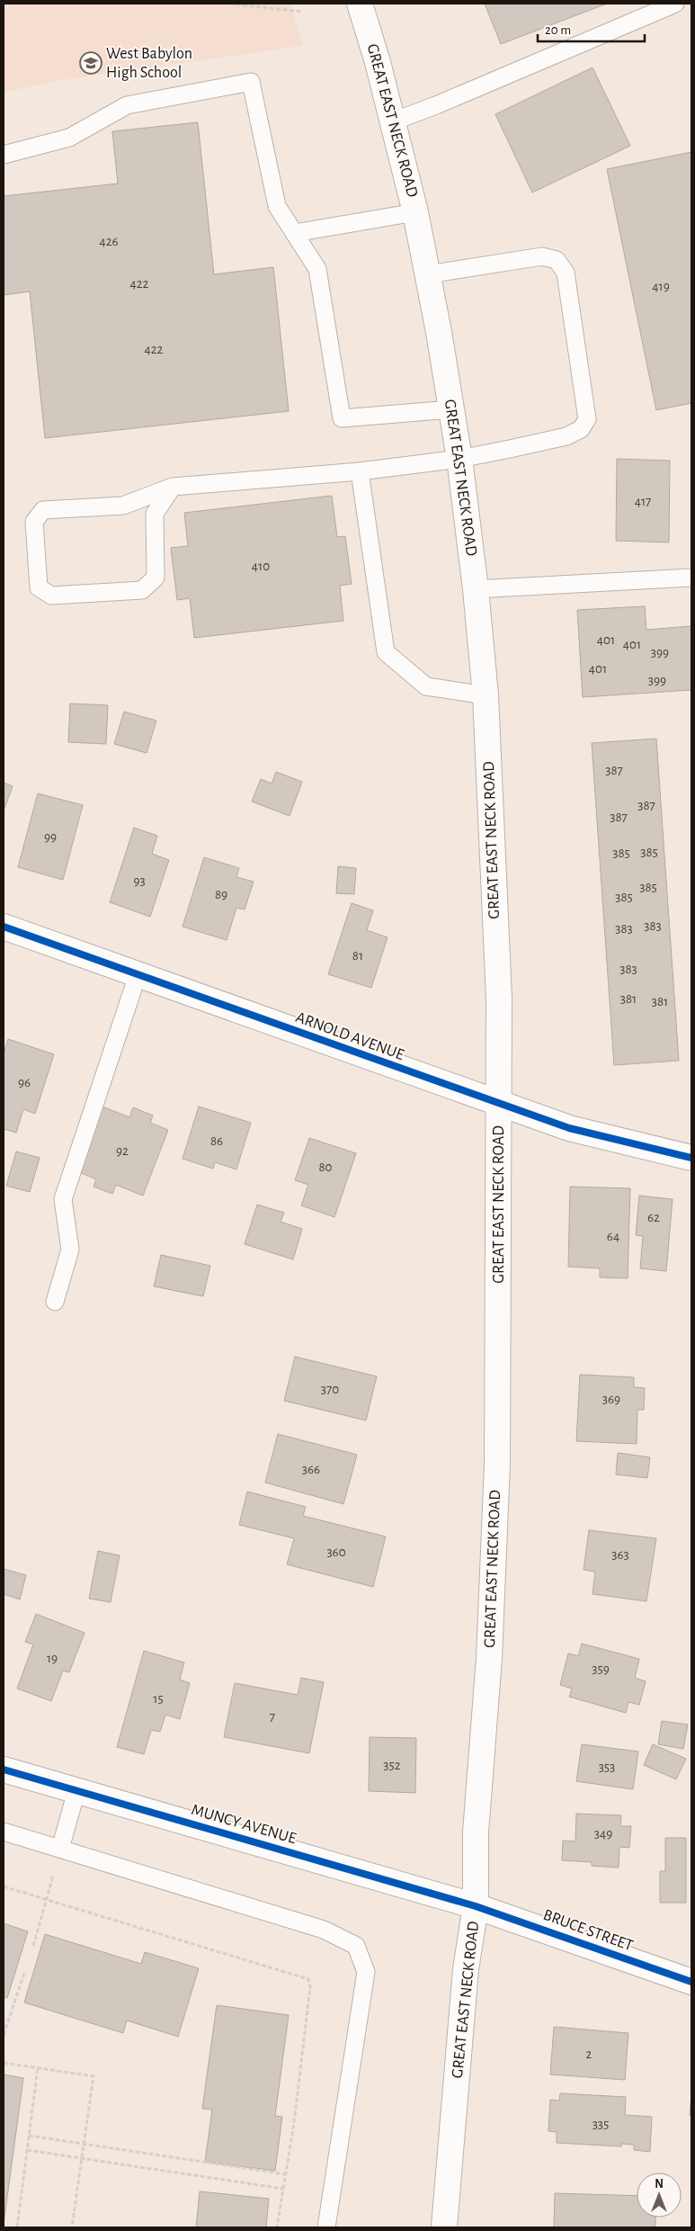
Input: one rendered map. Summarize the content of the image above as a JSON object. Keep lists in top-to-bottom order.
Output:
{
  "streets": {
    "main road": [
      "GREAT EAST NECK ROAD",
      "ARNOLD AVENUE",
      "MUNCY AVENUE",
      "BRUCE STREET"
    ]
  },
  "crossings": [
    ["GREAT EAST NECK ROAD", "ARNOLD AVENUE"],
    ["GREAT EAST NECK ROAD", "MUNCY AVENUE"],
    ["GREAT EAST NECK ROAD", "BRUCE STREET"],
    ["MUNCY AVENUE", "BRUCE STREET"]
  ],
  "places": {
    "school or university": ["West Babylon High School"]
  },
  "house_numbers": [
    "426",
    "422",
    "419",
    "422",
    "417",
    "410",
    "401",
    "401",
    "399",
    "401",
    "399",
    "387",
    "387",
    "387",
    "99",
    "385",
    "385",
    "93",
    "385",
    "89",
    "385",
    "383",
    "383",
    "81",
    "383",
    "381",
    "381",
    "96",
    "86",
    "92",
    "80",
    "62",
    "64",
    "370",
    "369",
    "366",
    "360",
    "363",
    "19",
    "359",
    "15",
    "7",
    "352",
    "353",
    "349",
    "2",
    "335"
  ],
  "scale_bar": "20 m",
  "north": "top"
}
